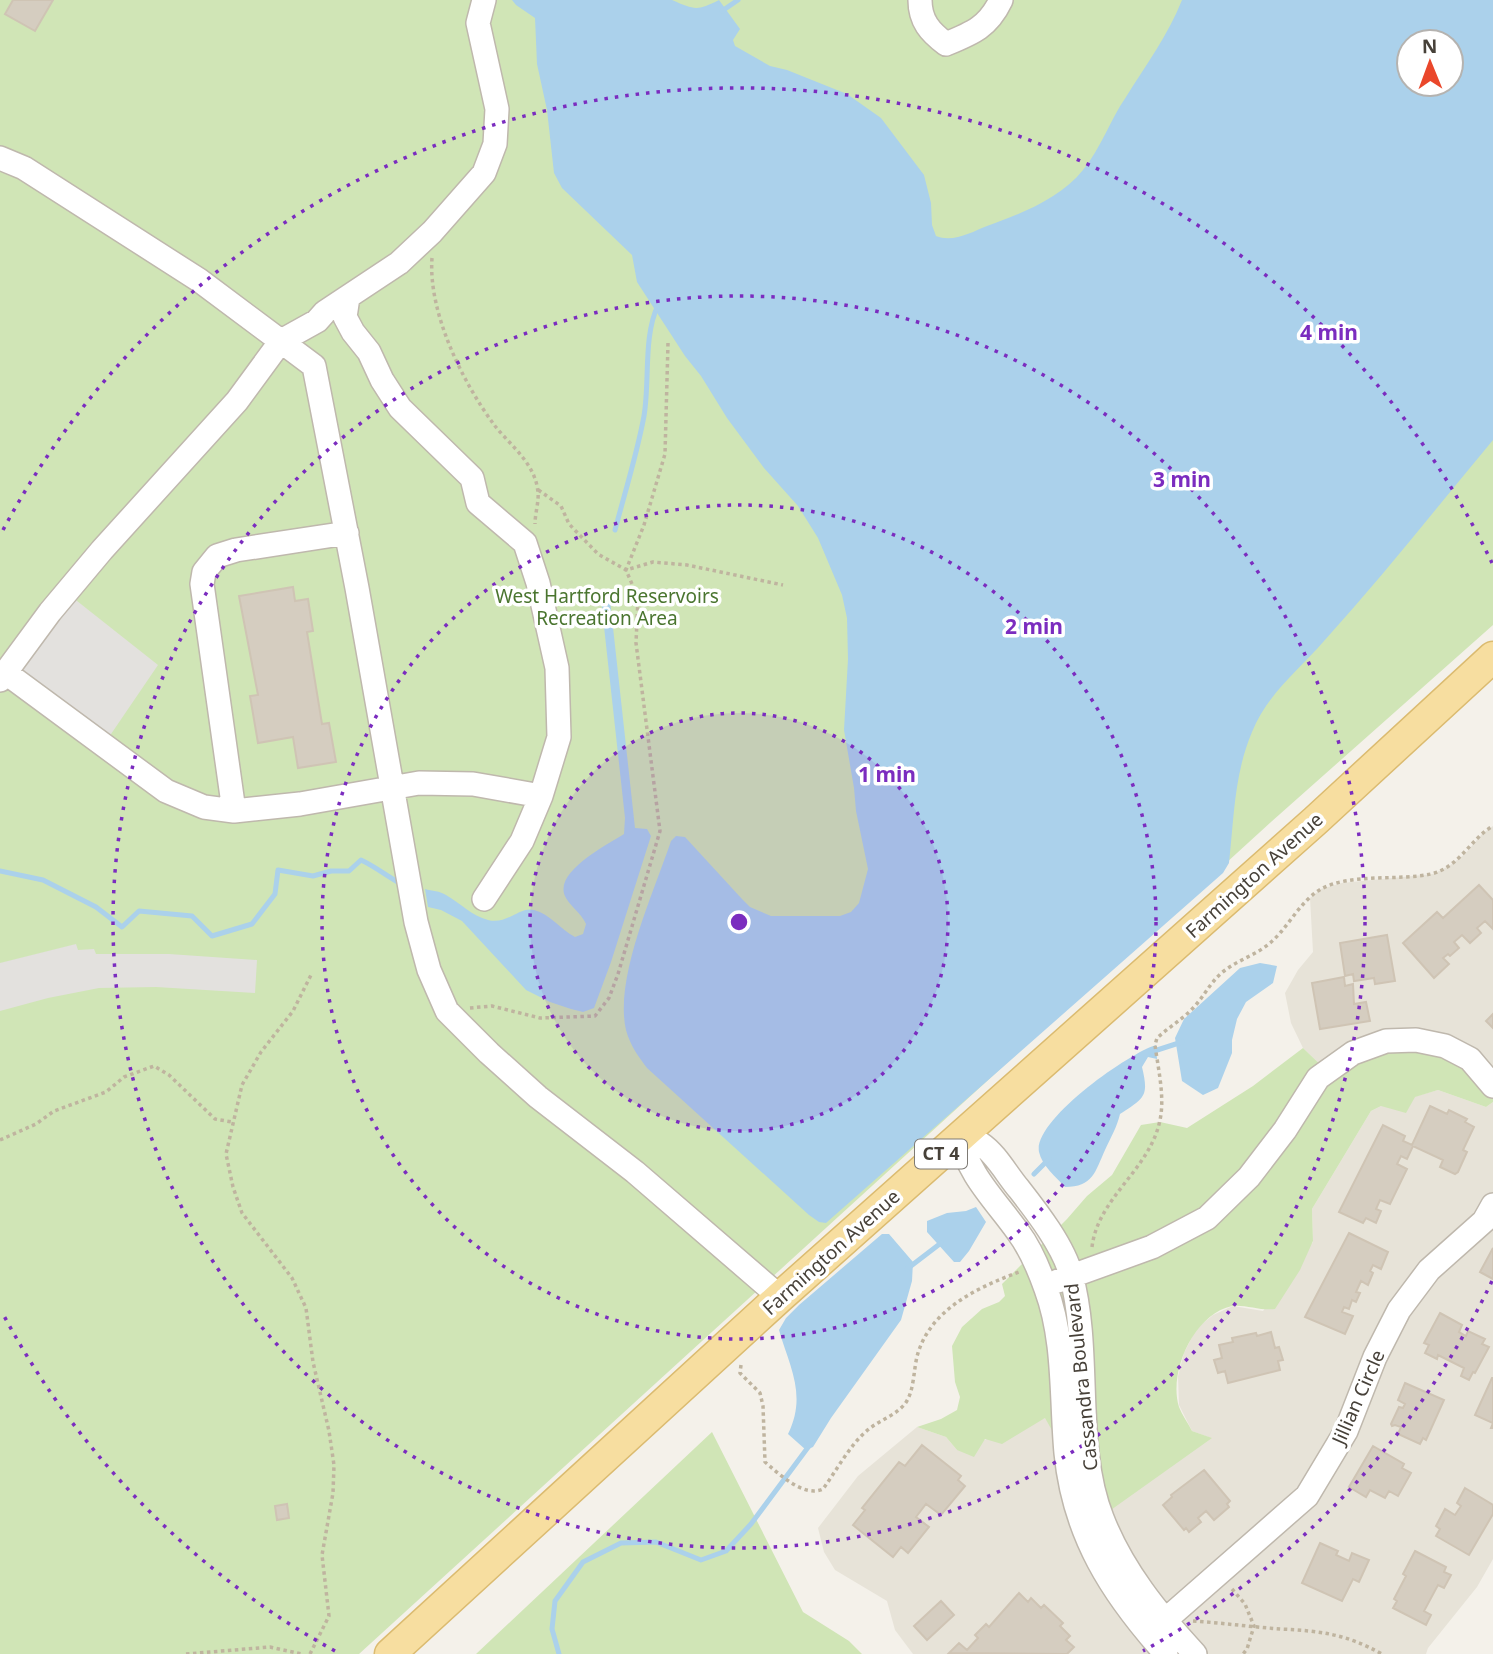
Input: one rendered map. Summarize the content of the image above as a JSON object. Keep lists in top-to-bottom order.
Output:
{
  "streets": {
    "main road": ["Farmington Avenue", "CT 4"],
    "street": ["Cassandra Boulevard", "Jillian Circle"]
  },
  "crossings": [
    ["Farmington Avenue", "Cassandra Boulevard"],
    ["Cassandra Boulevard", "Jillian Circle"]
  ],
  "parks": ["West Hartford Reservoirs Recreation Area"],
  "north": "top",
  "rings": [
    "4 min",
    "3 min",
    "2 min",
    "1 min"
  ]
}
